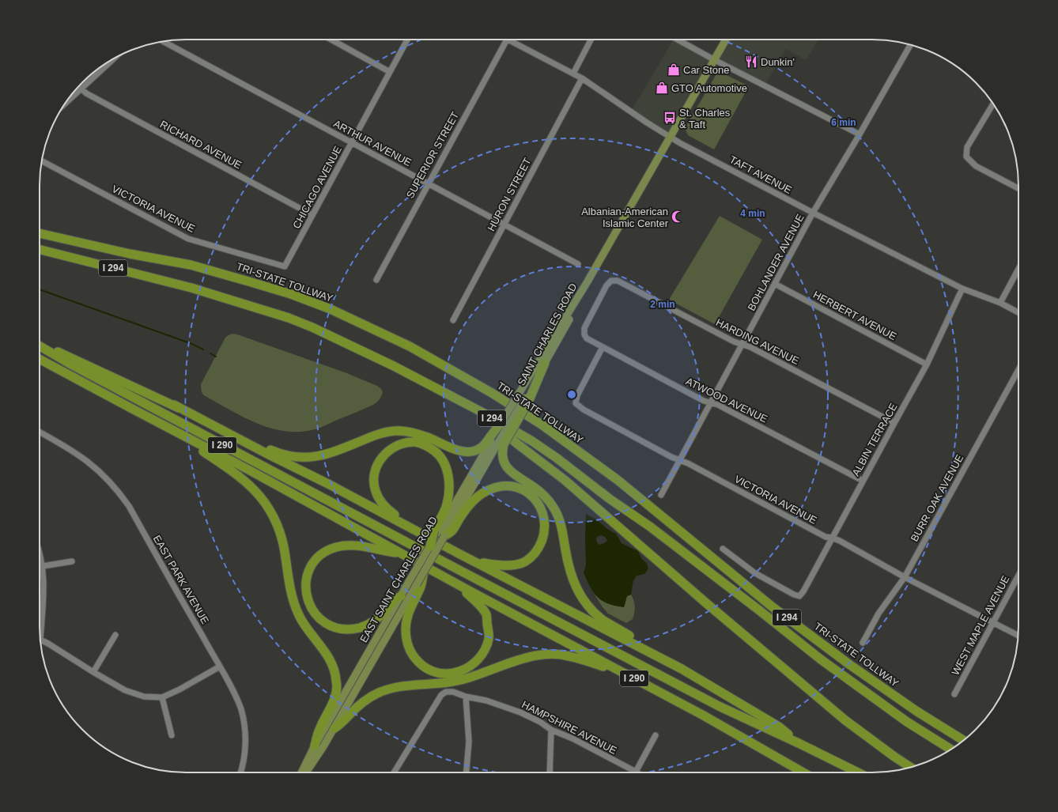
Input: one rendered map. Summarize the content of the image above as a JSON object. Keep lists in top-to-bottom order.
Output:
{
  "streets": {
    "highway": ["I 294", "TRI-STATE TOLLWAY", "I 290"],
    "main road": ["SAINT CHARLES ROAD", "EAST SAINT CHARLES ROAD"],
    "street": [
      "ARTHUR AVENUE",
      "RICHARD AVENUE",
      "SUPERIOR STREET",
      "TAFT AVENUE",
      "CHICAGO AVENUE",
      "HURON STREET",
      "VICTORIA AVENUE",
      "BOHLANDER AVENUE",
      "HERBERT AVENUE",
      "HARDING AVENUE",
      "ATWOOD AVENUE",
      "ALBIN TERRACE",
      "BURR OAK AVENUE",
      "EAST PARK AVENUE",
      "WEST MAPLE AVENUE",
      "HAMPSHIRE AVENUE"
    ]
  },
  "crossings": [
    ["ARTHUR AVENUE", "SUPERIOR STREET"],
    ["ARTHUR AVENUE", "CHICAGO AVENUE"],
    ["ARTHUR AVENUE", "HURON STREET"],
    ["RICHARD AVENUE", "CHICAGO AVENUE"],
    ["SUPERIOR STREET", "TAFT AVENUE"],
    ["TAFT AVENUE", "HURON STREET"],
    ["TAFT AVENUE", "BOHLANDER AVENUE"],
    ["TAFT AVENUE", "SAINT CHARLES ROAD"],
    ["TAFT AVENUE", "ALBIN TERRACE"],
    ["CHICAGO AVENUE", "VICTORIA AVENUE"],
    ["VICTORIA AVENUE", "BOHLANDER AVENUE"],
    ["VICTORIA AVENUE", "ATWOOD AVENUE"],
    ["VICTORIA AVENUE", "ALBIN TERRACE"],
    ["VICTORIA AVENUE", "BURR OAK AVENUE"],
    ["VICTORIA AVENUE", "WEST MAPLE AVENUE"],
    ["BOHLANDER AVENUE", "HERBERT AVENUE"],
    ["BOHLANDER AVENUE", "HARDING AVENUE"],
    ["BOHLANDER AVENUE", "ATWOOD AVENUE"],
    ["HERBERT AVENUE", "ALBIN TERRACE"],
    ["HARDING AVENUE", "ATWOOD AVENUE"],
    ["HARDING AVENUE", "ALBIN TERRACE"],
    ["ATWOOD AVENUE", "ALBIN TERRACE"]
  ],
  "places": {
    "restaurant": ["Dunkin'"],
    "shop": ["Car Stone", "GTO Automotive"],
    "bus stop": ["St. Charles & Taft"],
    "mosque": ["Albanian-American Islamic Center"]
  },
  "rings": ["6 min", "4 min", "2 min"]
}
